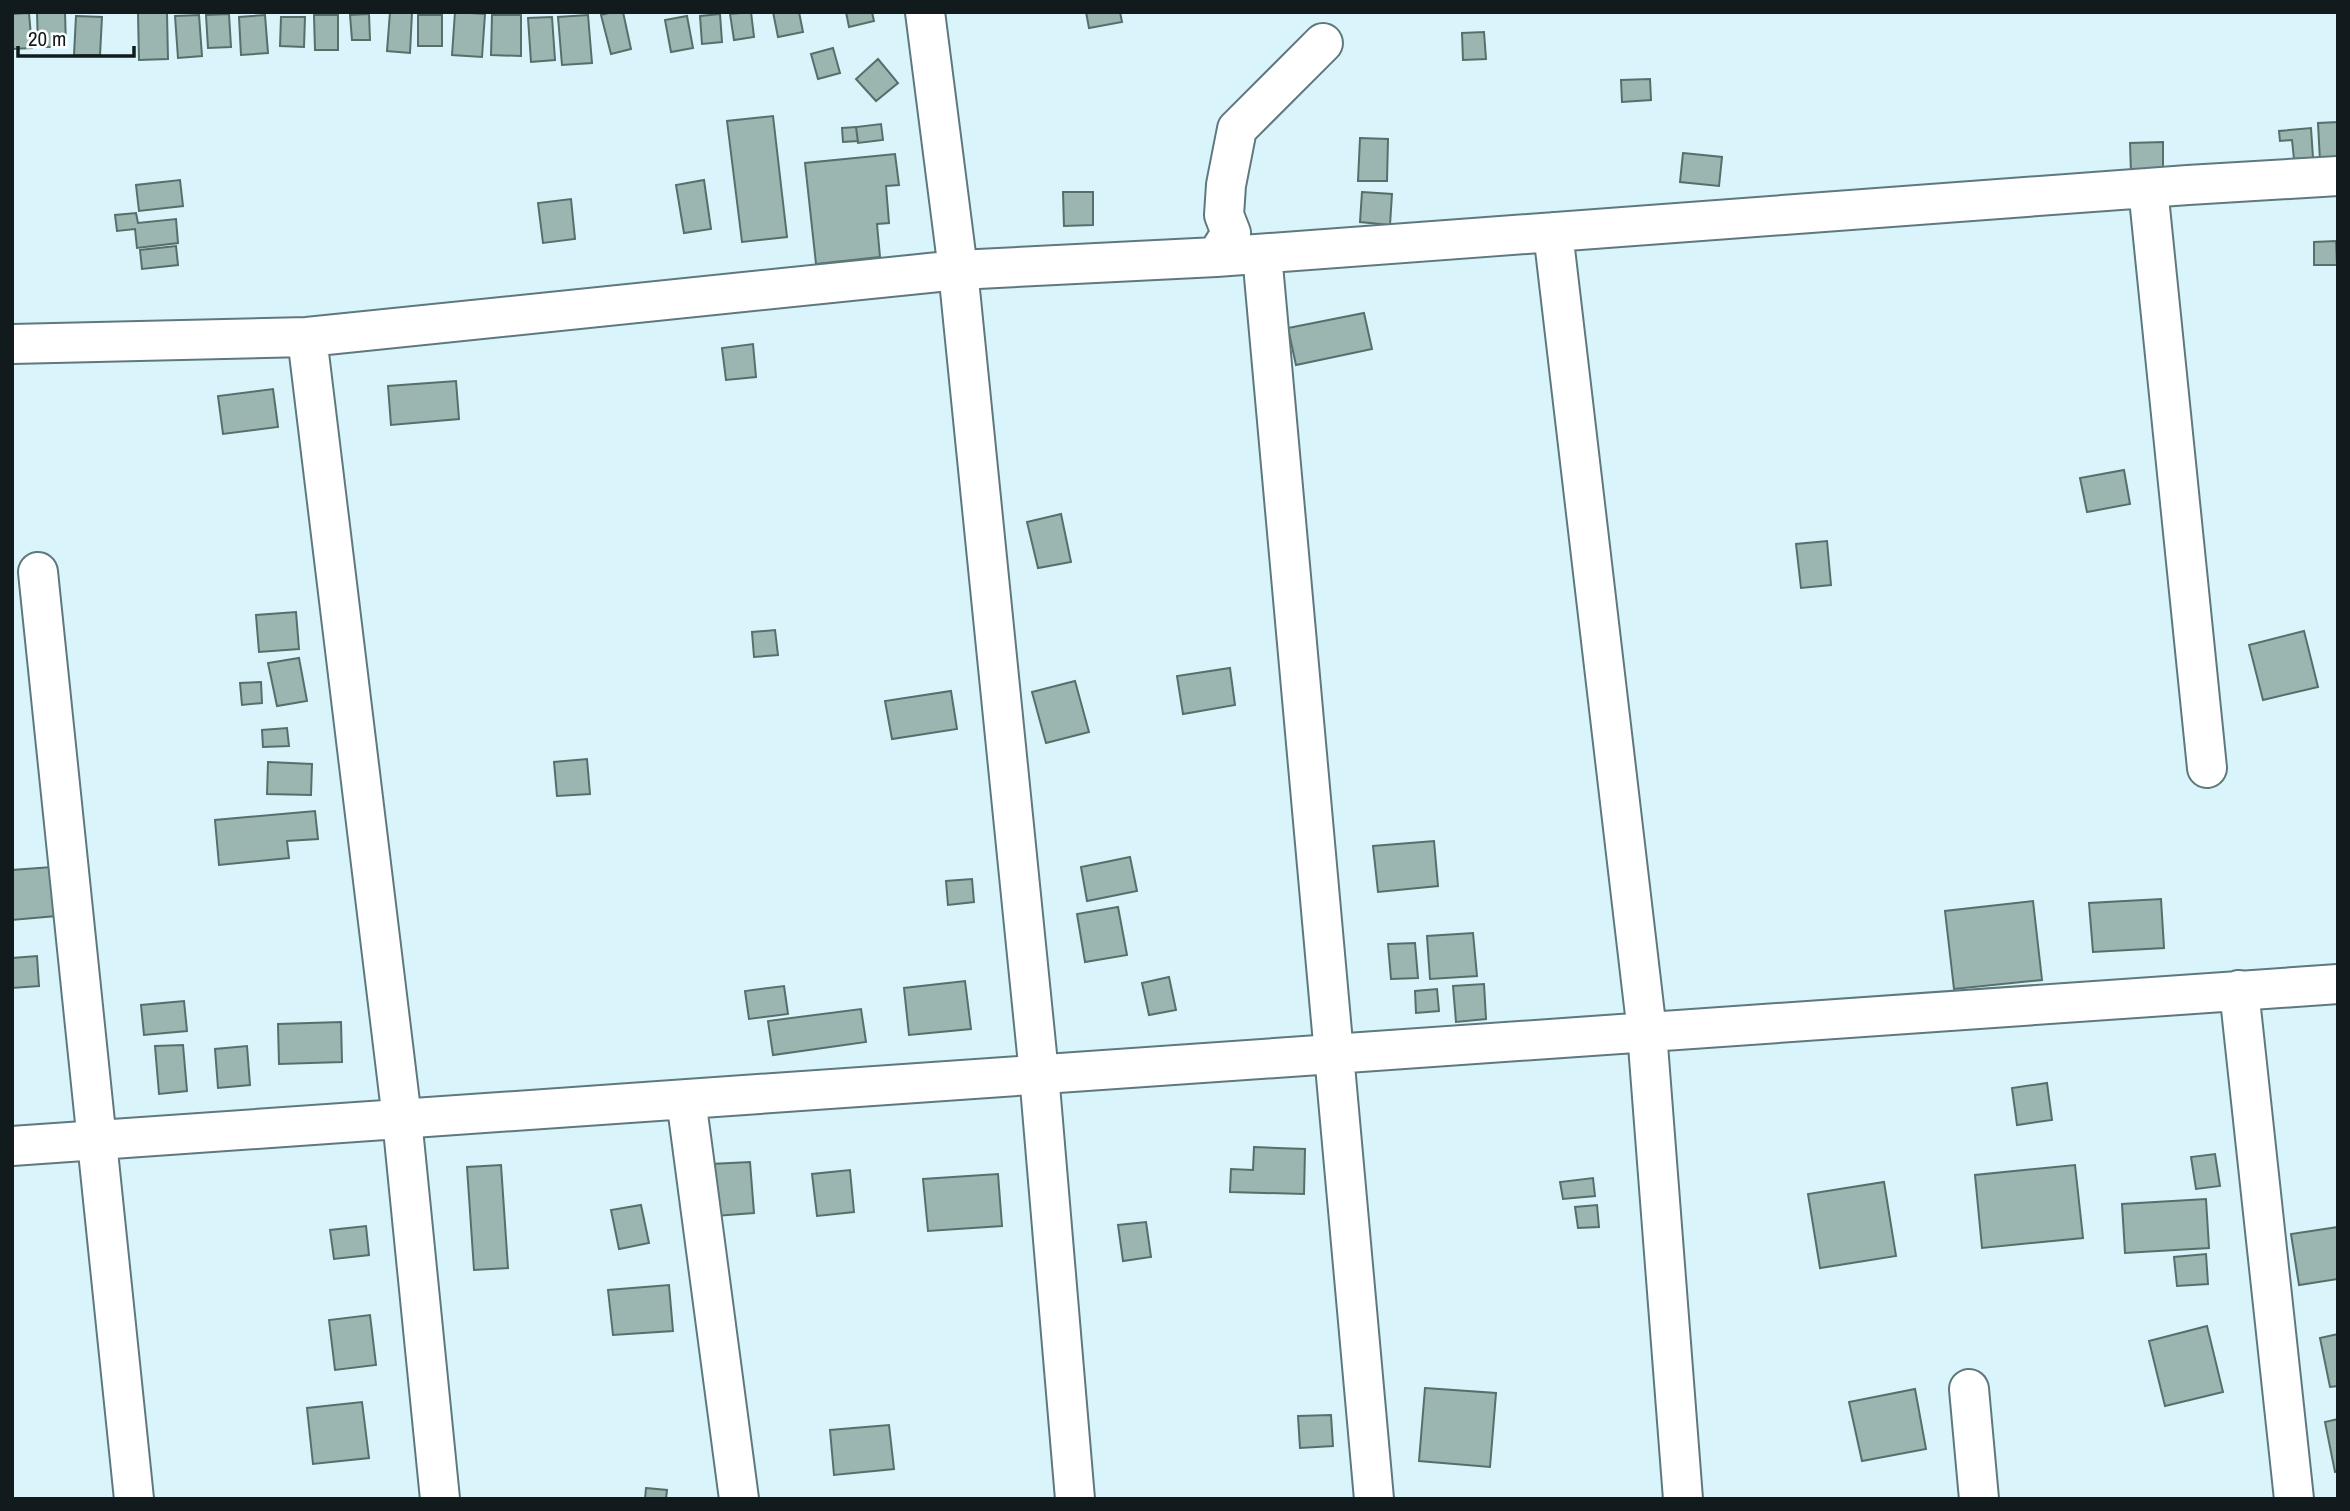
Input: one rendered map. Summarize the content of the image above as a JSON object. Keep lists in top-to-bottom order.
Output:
{
  "scale_bar": "20 m"
}
